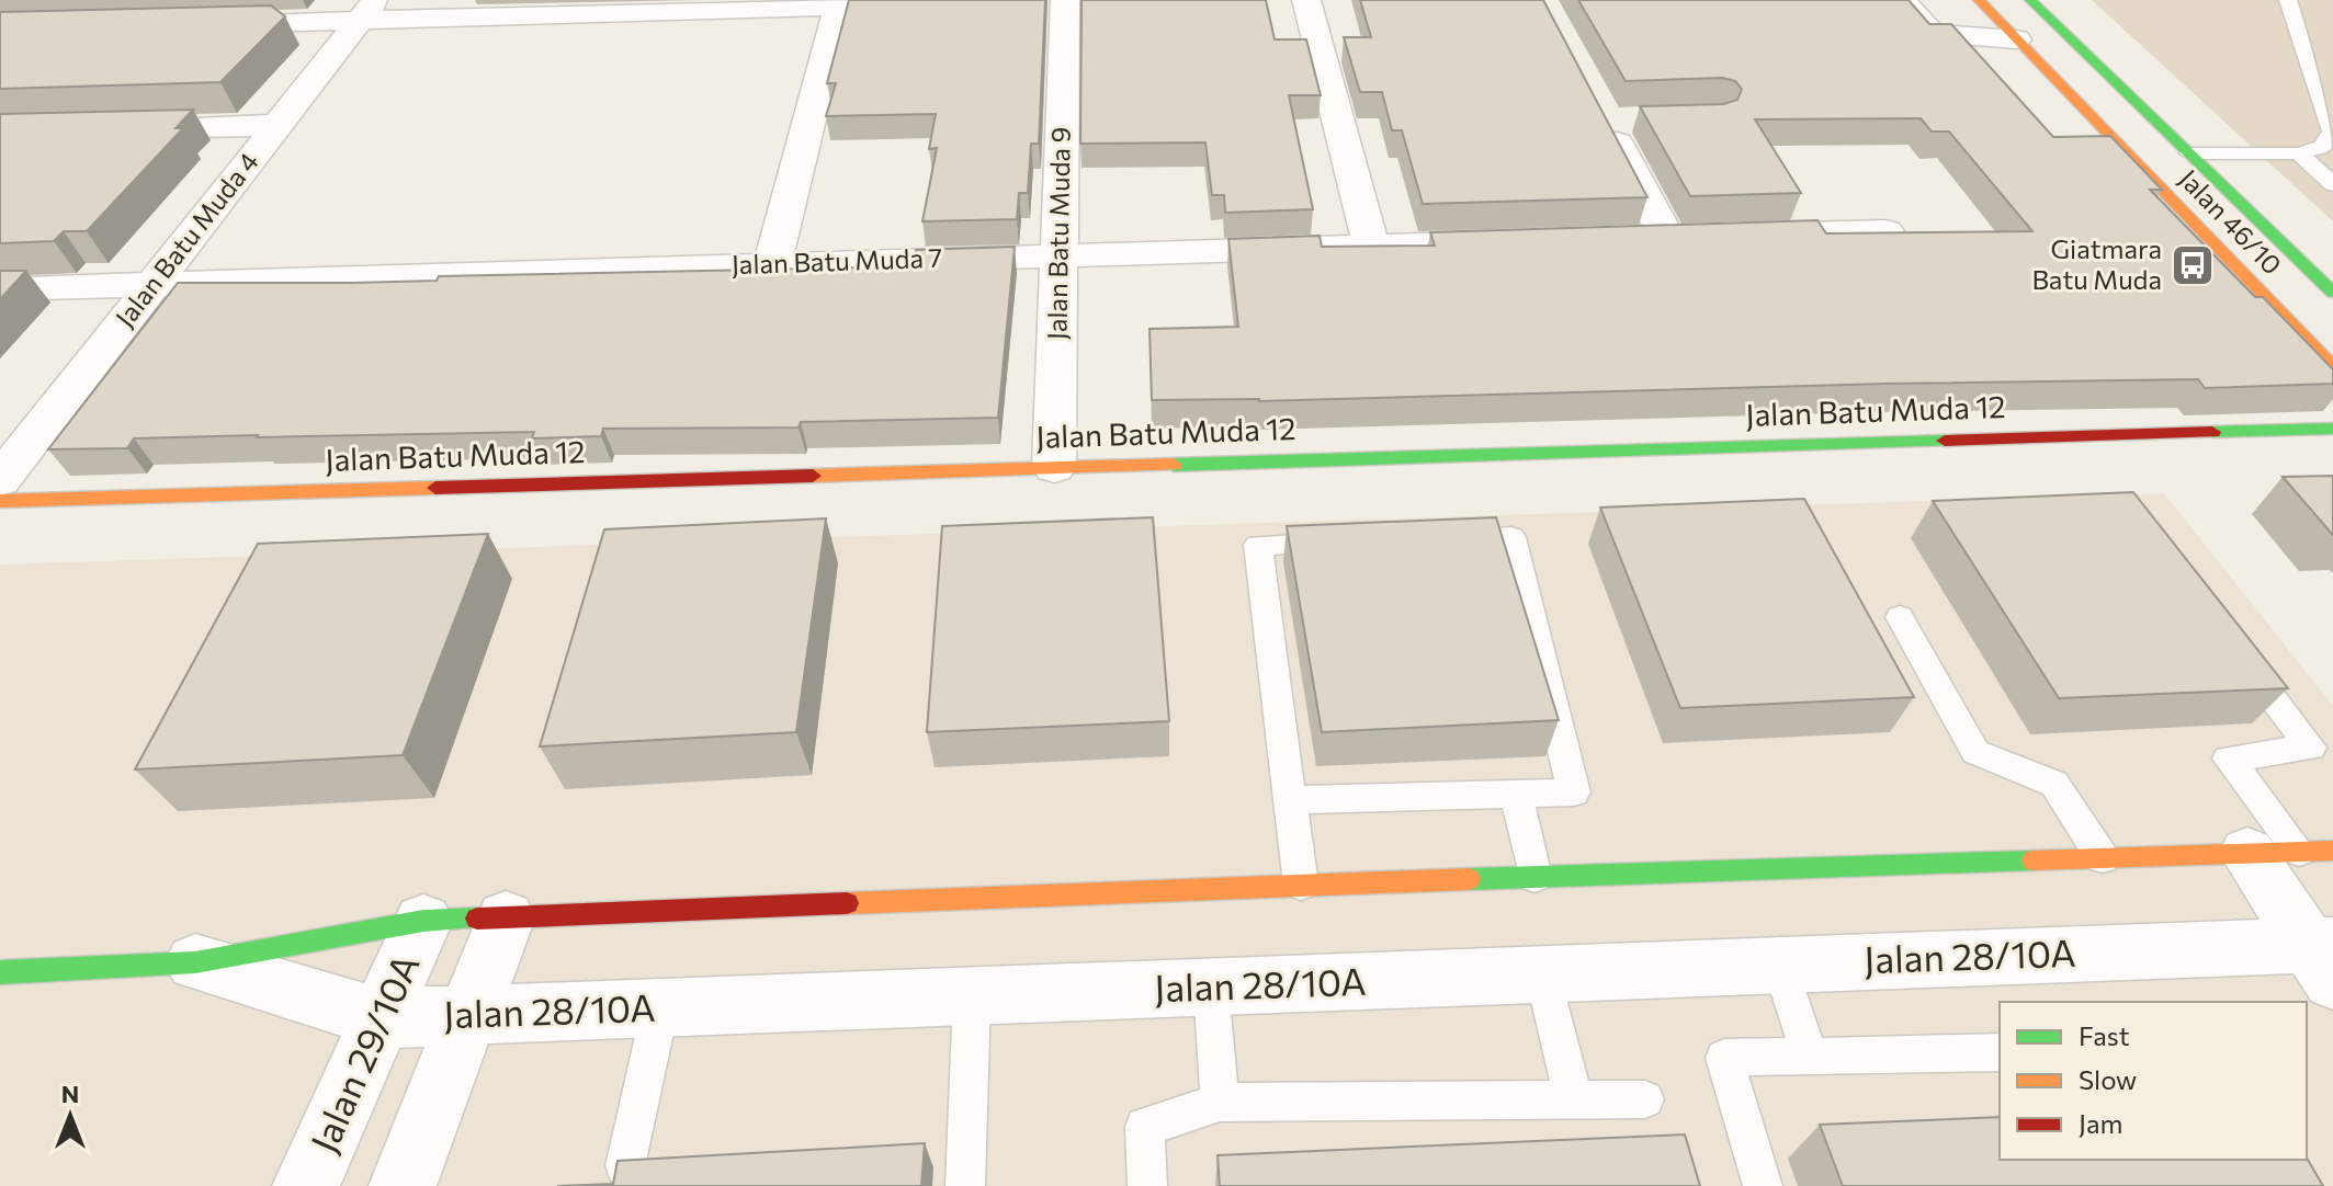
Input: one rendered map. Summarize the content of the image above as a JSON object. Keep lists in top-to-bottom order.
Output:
{
  "streets": {
    "street": [
      "Jalan 46/10",
      "Jalan Batu Muda 9",
      "Jalan Batu Muda 4",
      "Jalan Batu Muda 7",
      "Jalan Batu Muda 12",
      "Jalan 28/10A",
      "Jalan 29/10A"
    ]
  },
  "crossings": [
    ["Jalan Batu Muda 9", "Jalan Batu Muda 7"],
    ["Jalan Batu Muda 9", "Jalan Batu Muda 12"],
    ["Jalan Batu Muda 4", "Jalan Batu Muda 7"],
    ["Jalan 28/10A", "Jalan 29/10A"]
  ],
  "places": {
    "bus stop": ["Giatmara Batu Muda"]
  },
  "legend": ["Fast", "Slow", "Jam"],
  "north": "top"
}
